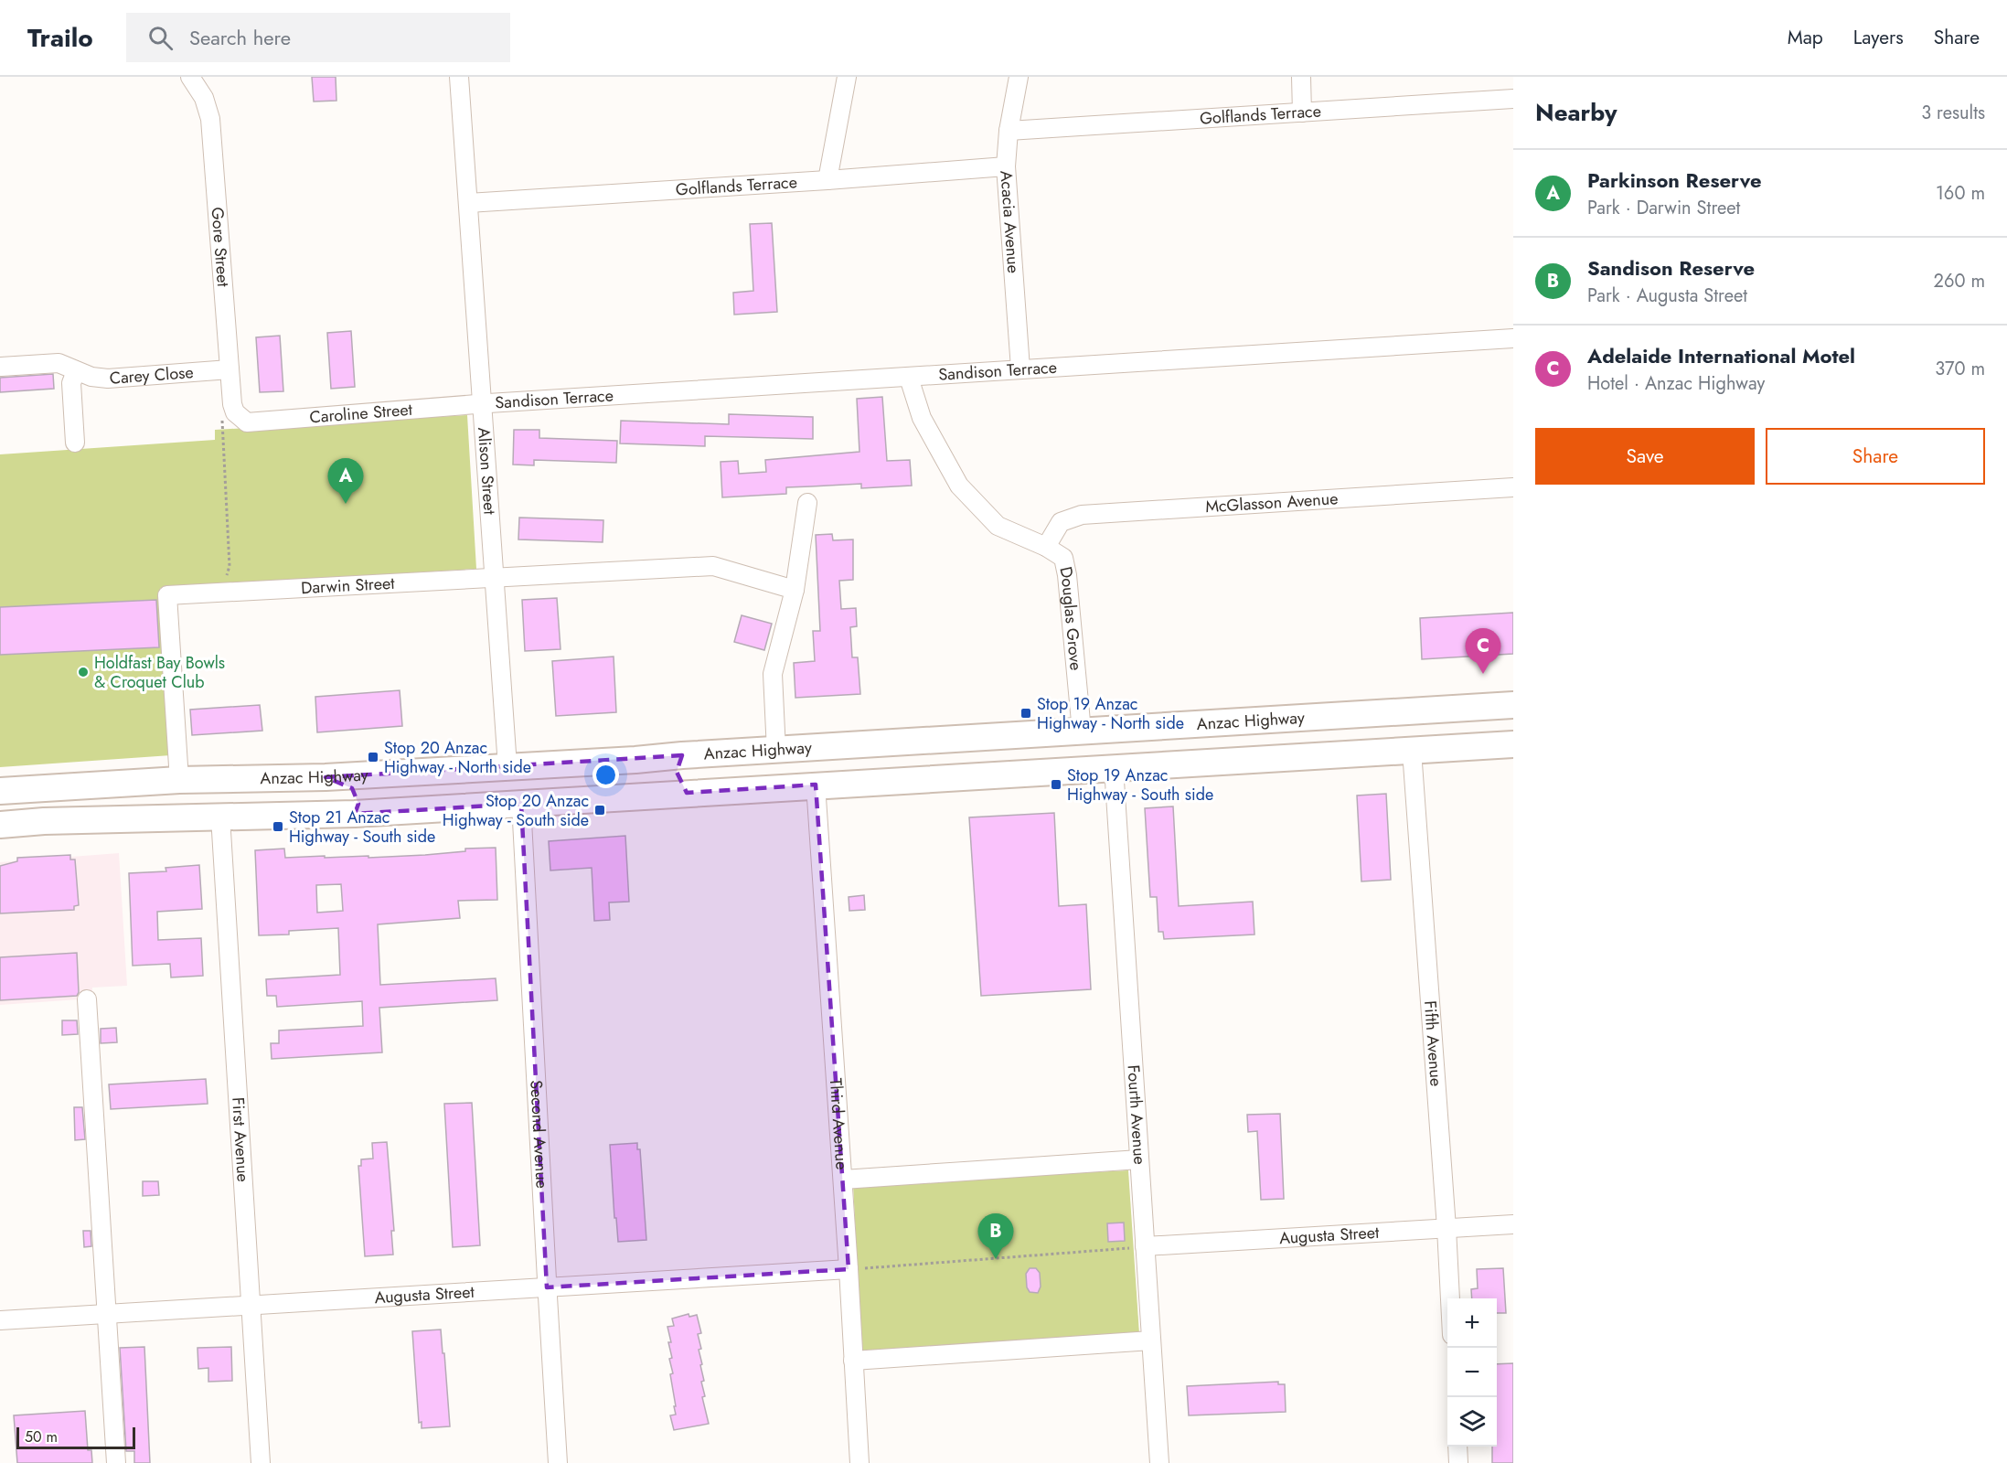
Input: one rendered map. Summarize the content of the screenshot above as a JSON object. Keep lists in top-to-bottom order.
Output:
{
  "streets": {
    "highway": ["Anzac Highway"],
    "street": [
      "Golflands Terrace",
      "Acacia Avenue",
      "Gore Street",
      "Sandison Terrace",
      "Carey Close",
      "Caroline Street",
      "Alison Street",
      "McGlasson Avenue",
      "Darwin Street",
      "Douglas Grove",
      "Fifth Avenue",
      "Fourth Avenue",
      "Third Avenue",
      "Second Avenue",
      "First Avenue",
      "Augusta Street"
    ]
  },
  "crossings": [
    ["Golflands Terrace", "Acacia Avenue"],
    ["Golflands Terrace", "Alison Street"],
    ["Acacia Avenue", "Sandison Terrace"],
    ["Gore Street", "Carey Close"],
    ["Gore Street", "Caroline Street"],
    ["Sandison Terrace", "Caroline Street"],
    ["Sandison Terrace", "Alison Street"],
    ["Sandison Terrace", "Douglas Grove"],
    ["Caroline Street", "Alison Street"],
    ["Alison Street", "Darwin Street"],
    ["Alison Street", "Anzac Highway"],
    ["McGlasson Avenue", "Douglas Grove"],
    ["Darwin Street", "Anzac Highway"],
    ["Douglas Grove", "Anzac Highway"],
    ["Fifth Avenue", "Augusta Street"],
    ["Fourth Avenue", "Augusta Street"],
    ["Third Avenue", "Augusta Street"],
    ["Second Avenue", "Augusta Street"],
    ["First Avenue", "Augusta Street"]
  ],
  "places": {
    "other": ["Holdfast Bay Bowls & Croquet Club"],
    "transit": [
      "Stop 19 Anzac Highway - North side",
      "Stop 20 Anzac Highway - North side",
      "Stop 19 Anzac Highway - South side",
      "Stop 20 Anzac Highway - South side",
      "Stop 21 Anzac Highway - South side"
    ]
  },
  "scale_bar": "50 m",
  "page": {
    "header": "Trailo",
    "search": "Search here",
    "nav": ["Map", "Layers", "Share"],
    "heading": ["Nearby", "3 results"],
    "list": [
      {
        "mark": "A",
        "name": "Parkinson Reserve",
        "note": "Park · Darwin Street",
        "value": "160 m"
      },
      {
        "mark": "B",
        "name": "Sandison Reserve",
        "note": "Park · Augusta Street",
        "value": "260 m"
      },
      {
        "mark": "C",
        "name": "Adelaide International Motel",
        "note": "Hotel · Anzac Highway",
        "value": "370 m"
      }
    ],
    "buttons": ["Save", "Share"],
    "pins": ["A", "C", "B"],
    "map_buttons": ["+", "−"],
    "scale": "50 m"
  }
}
